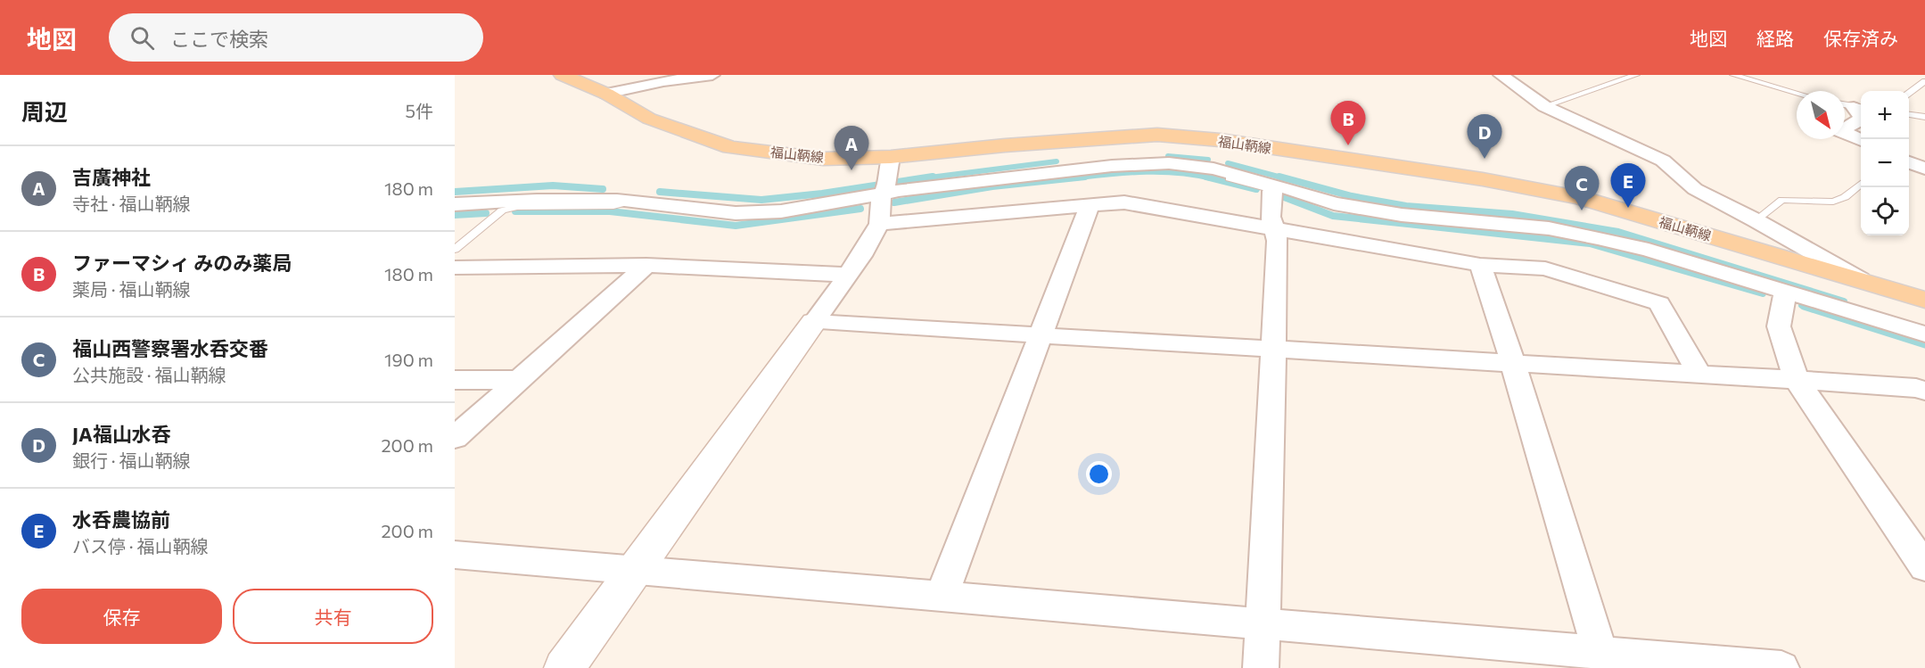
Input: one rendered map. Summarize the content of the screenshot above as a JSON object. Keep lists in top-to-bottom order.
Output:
{
  "streets": {
    "main road": ["福山鞆線"]
  },
  "north": "bottom right",
  "page": {
    "header": "地図",
    "search": "ここで検索",
    "nav": ["地図", "経路", "保存済み"],
    "heading": ["周辺", "5件"],
    "map_buttons": ["+", "−"],
    "pins": [
      "B",
      "D",
      "A",
      "E",
      "C"
    ],
    "list": [
      {
        "mark": "A",
        "name": "吉廣神社",
        "note": "寺社 · 福山鞆線",
        "value": "180 m"
      },
      {
        "mark": "B",
        "name": "ファーマシィ みのみ薬局",
        "note": "薬局 · 福山鞆線",
        "value": "180 m"
      },
      {
        "mark": "C",
        "name": "福山西警察署水呑交番",
        "note": "公共施設 · 福山鞆線",
        "value": "190 m"
      },
      {
        "mark": "D",
        "name": "JA福山水呑",
        "note": "銀行 · 福山鞆線",
        "value": "200 m"
      },
      {
        "mark": "E",
        "name": "水呑農協前",
        "note": "バス停 · 福山鞆線",
        "value": "200 m"
      }
    ],
    "buttons": ["保存", "共有"]
  }
}
